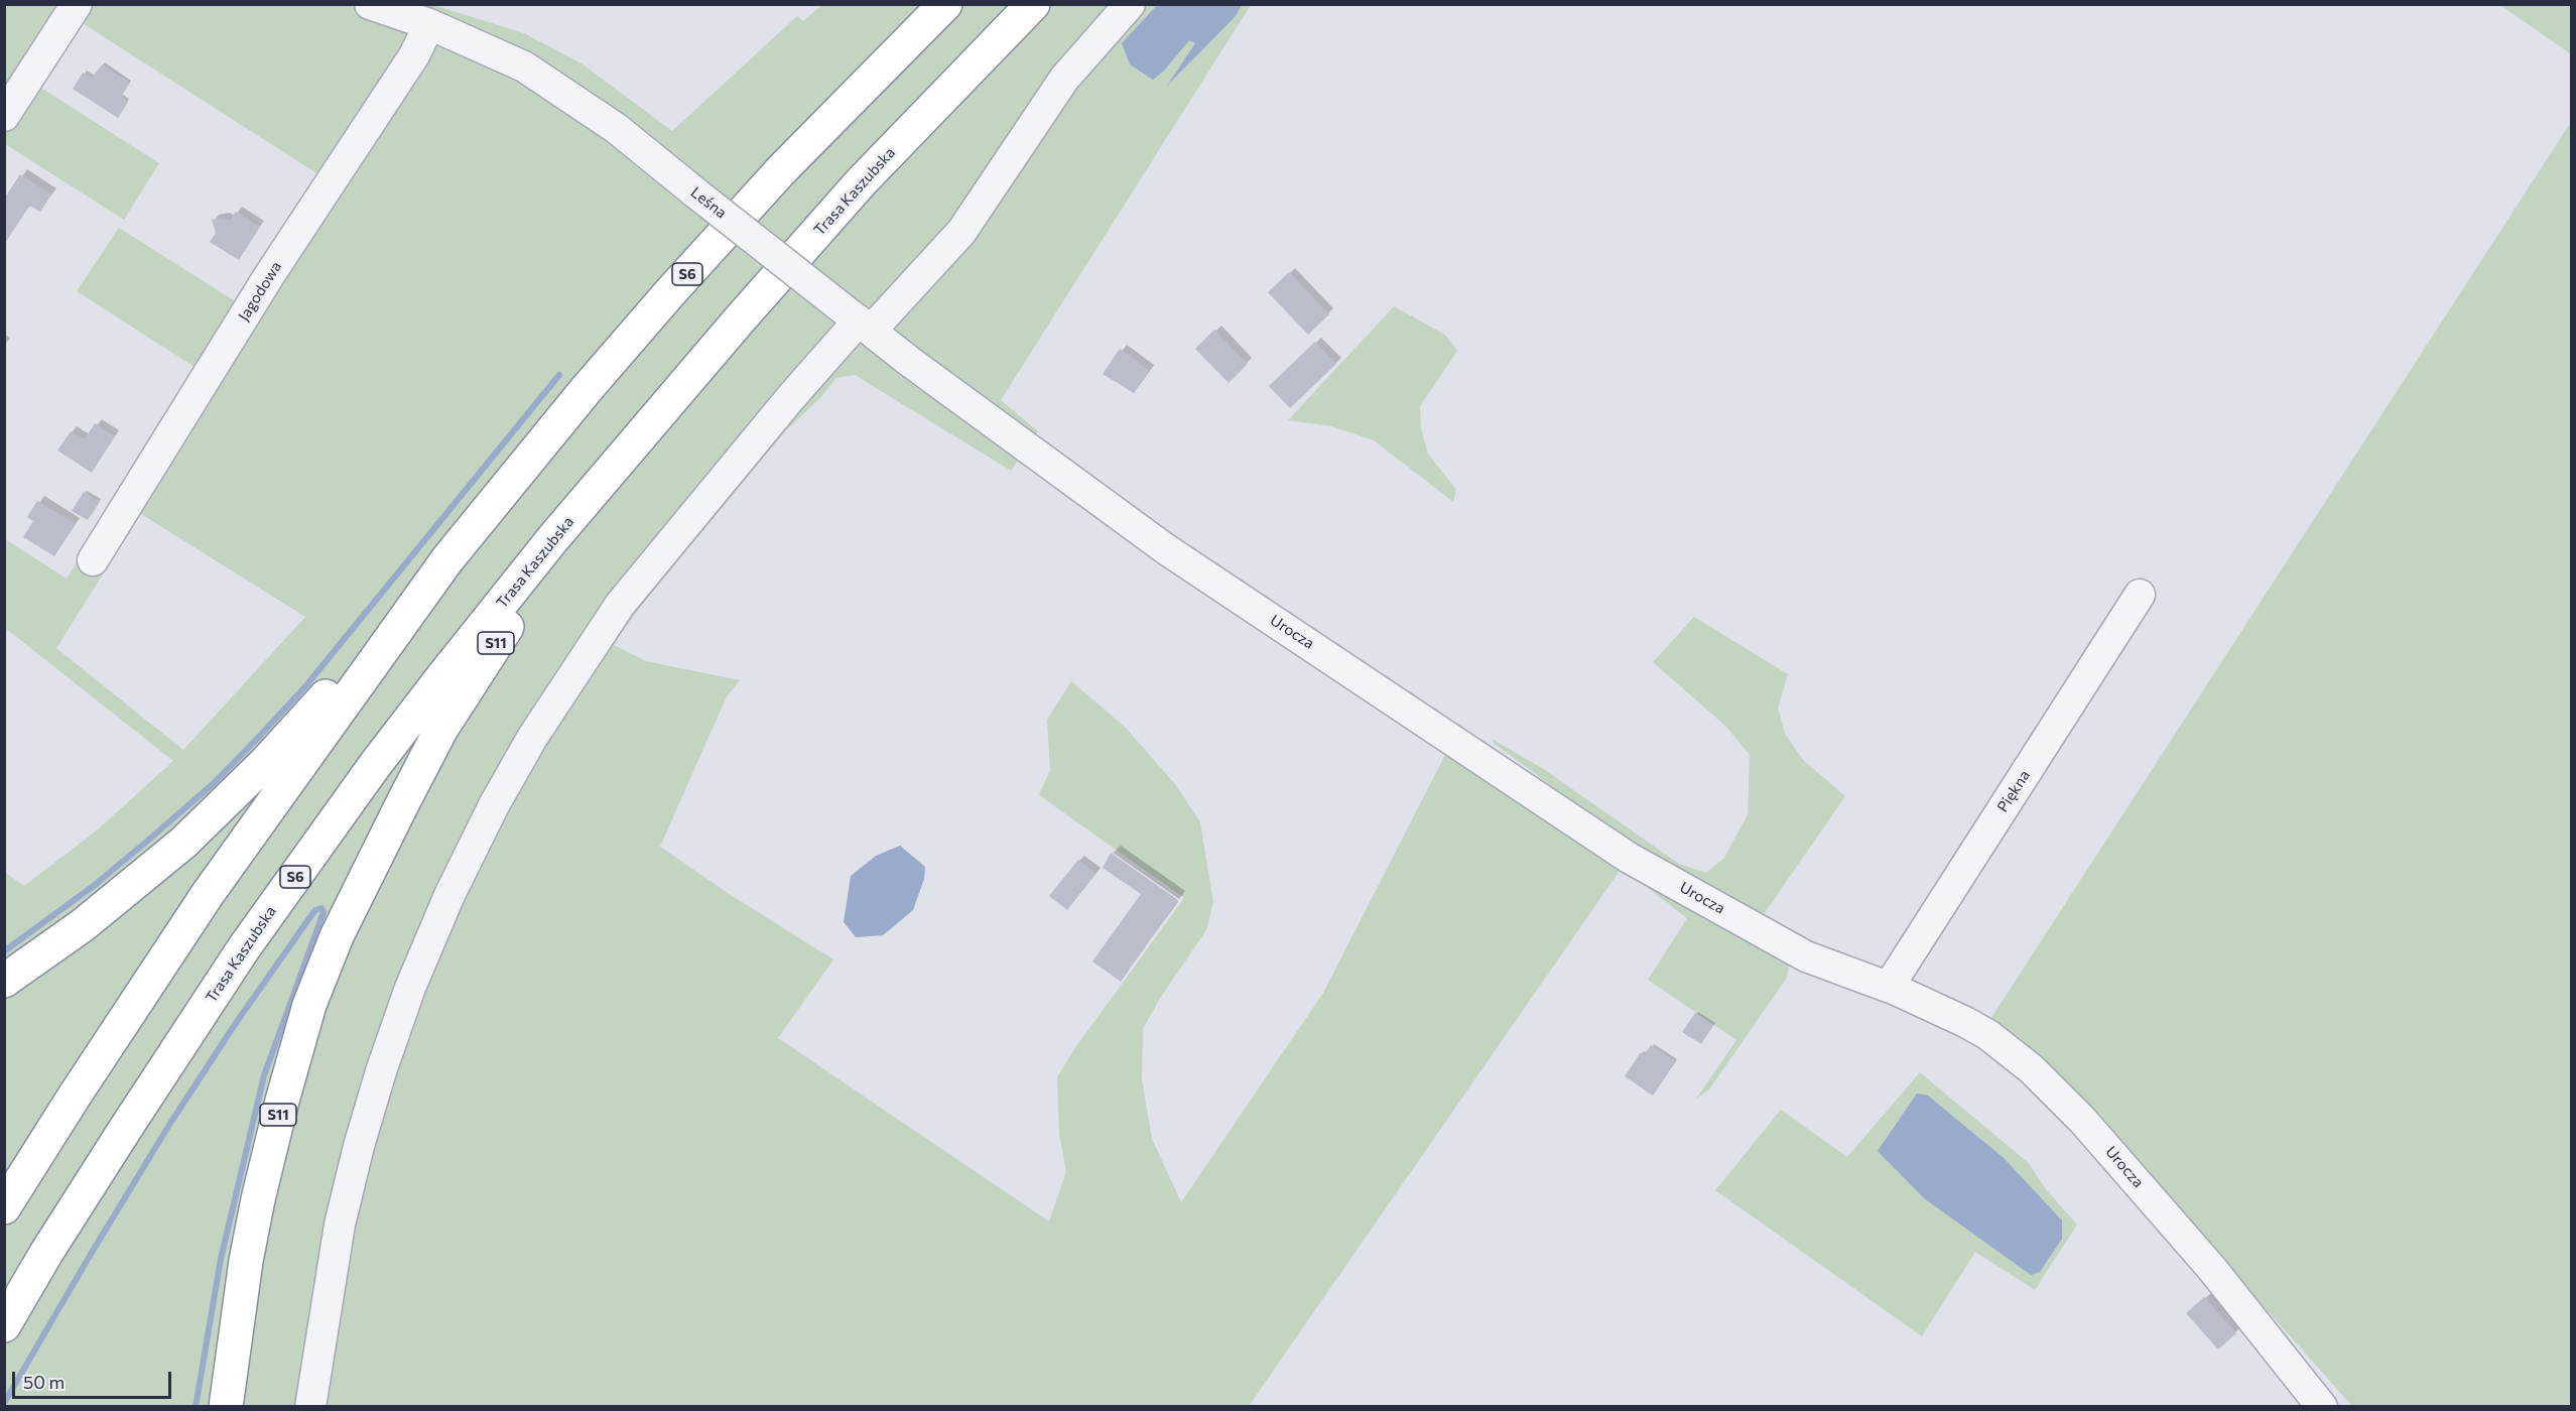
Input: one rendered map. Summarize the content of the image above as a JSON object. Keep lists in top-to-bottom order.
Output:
{
  "streets": {
    "highway": ["Trasa Kaszubska", "S6", "S11"],
    "street": [
      "Leśna",
      "Jagodowa",
      "Urocza",
      "Piękna"
    ]
  },
  "crossings": [
    ["Trasa Kaszubska", "S11"],
    ["Leśna", "Jagodowa"],
    ["Leśna", "Urocza"],
    ["Urocza", "Piękna"]
  ],
  "scale_bar": "50 m"
}
